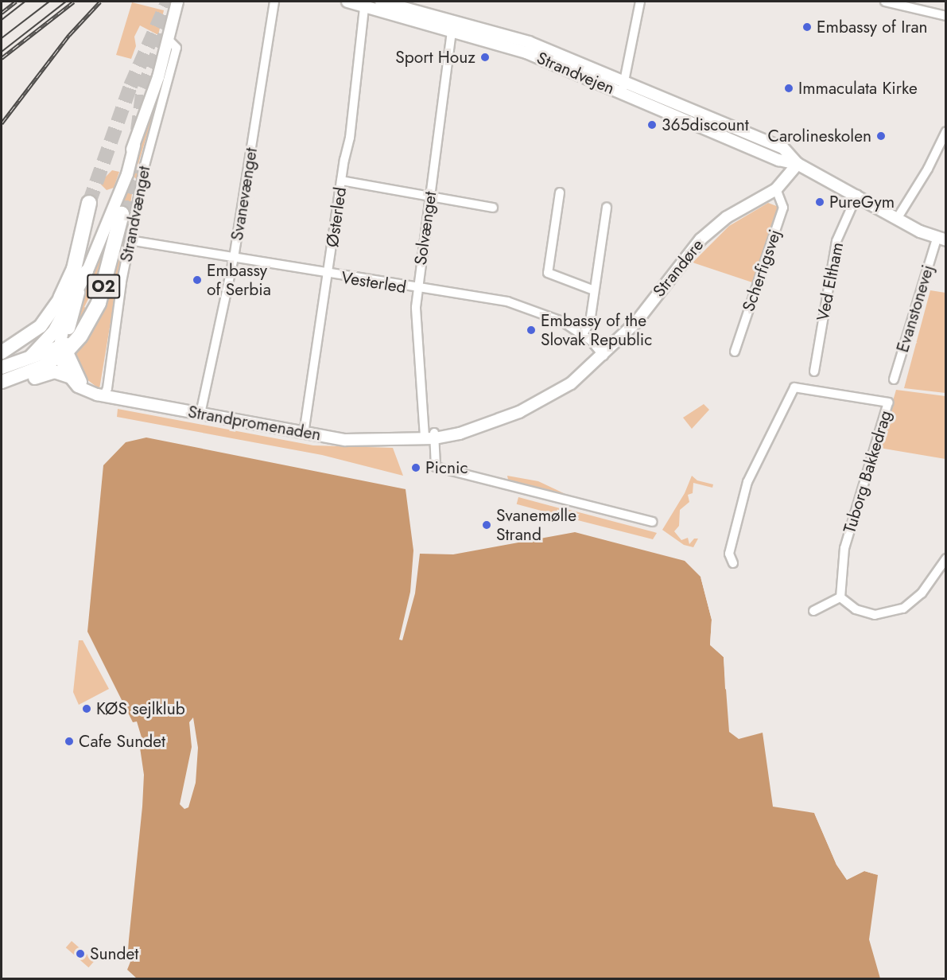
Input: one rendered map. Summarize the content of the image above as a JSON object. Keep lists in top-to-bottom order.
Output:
{
  "streets": {
    "highway": ["O2"],
    "street": [
      "Strandvejen",
      "Svanevænget",
      "Strandvænget",
      "Østerled",
      "Solvænget",
      "Strandøre",
      "Scherfigsvej",
      "Ved Eltham",
      "Vesterled",
      "Evanstonevej",
      "Strandpromenaden",
      "Tuborg Bakkedrag"
    ]
  },
  "crossings": [
    ["Strandvejen", "Østerled"],
    ["Strandvejen", "Solvænget"],
    ["Strandvejen", "Strandøre"],
    ["Strandvejen", "Ved Eltham"],
    ["Strandvejen", "Evanstonevej"],
    ["Svanevænget", "Vesterled"],
    ["Svanevænget", "Strandpromenaden"],
    ["Strandvænget", "Vesterled"],
    ["Strandvænget", "O2"],
    ["Strandvænget", "Strandpromenaden"],
    ["Østerled", "Vesterled"],
    ["Østerled", "Strandpromenaden"],
    ["Solvænget", "Strandøre"],
    ["Solvænget", "Vesterled"],
    ["Solvænget", "Strandpromenaden"],
    ["Strandøre", "Scherfigsvej"],
    ["Strandøre", "Vesterled"],
    ["Strandøre", "Strandpromenaden"]
  ],
  "places": [
    "Embassy of Iran",
    "Sport Houz",
    "Immaculata Kirke",
    "365discount",
    "Carolineskolen",
    "PureGym",
    "Embassy of Serbia",
    "Embassy of the Slovak Republic",
    "Picnic",
    "Svanemølle Strand",
    "KØS sejlklub",
    "Cafe Sundet",
    "Sundet"
  ]
}
